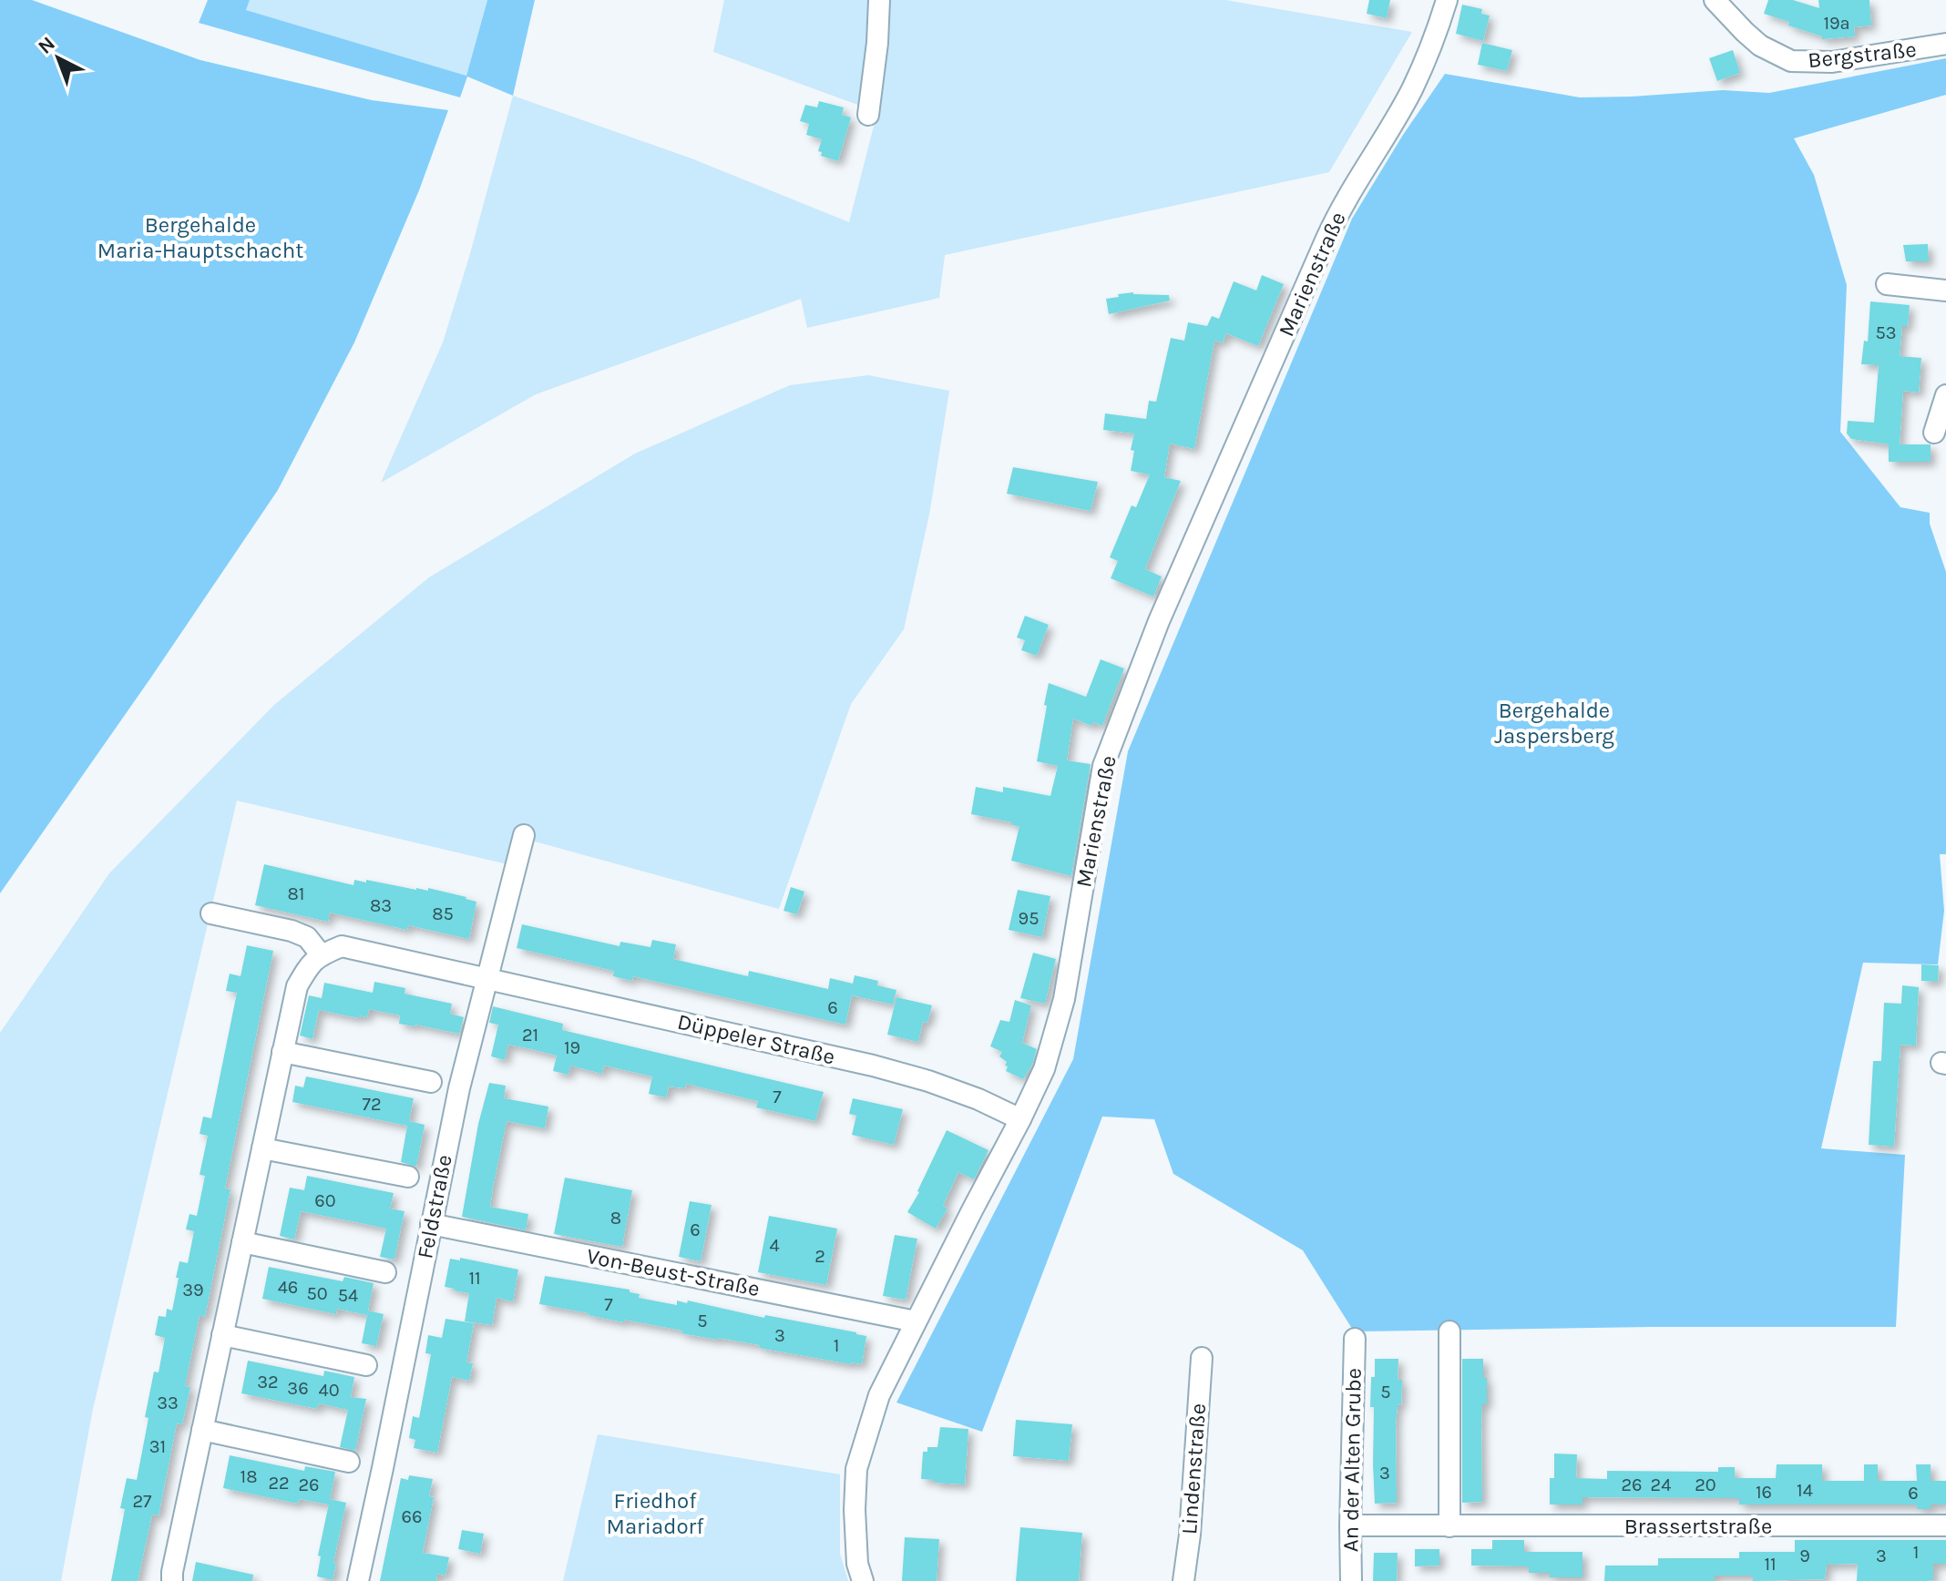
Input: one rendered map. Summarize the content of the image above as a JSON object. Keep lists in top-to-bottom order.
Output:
{
  "streets": {
    "street": [
      "Bergstraße",
      "Marienstraße",
      "Düppeler Straße",
      "Feldstraße",
      "Von-Beust-Straße",
      "An der Alten Grube",
      "Lindenstraße",
      "Brassertstraße"
    ]
  },
  "crossings": [
    ["Marienstraße", "Düppeler Straße"],
    ["Marienstraße", "Von-Beust-Straße"],
    ["Düppeler Straße", "Feldstraße"],
    ["Feldstraße", "Von-Beust-Straße"],
    ["An der Alten Grube", "Brassertstraße"]
  ],
  "parks": ["Bergehalde Maria-Hauptschacht", "Bergehalde Jaspersberg", "Friedhof Mariadorf"],
  "house_numbers": [
    "19a",
    "53",
    "81",
    "83",
    "85",
    "95",
    "6",
    "21",
    "19",
    "7",
    "72",
    "60",
    "8",
    "6",
    "4",
    "2",
    "11",
    "46",
    "39",
    "50",
    "54",
    "7",
    "5",
    "3",
    "1",
    "32",
    "36",
    "40",
    "5",
    "33",
    "31",
    "3",
    "18",
    "22",
    "26",
    "26",
    "24",
    "20",
    "14",
    "16",
    "6",
    "27",
    "66",
    "1",
    "9",
    "3",
    "11"
  ],
  "north": "top left"
}
